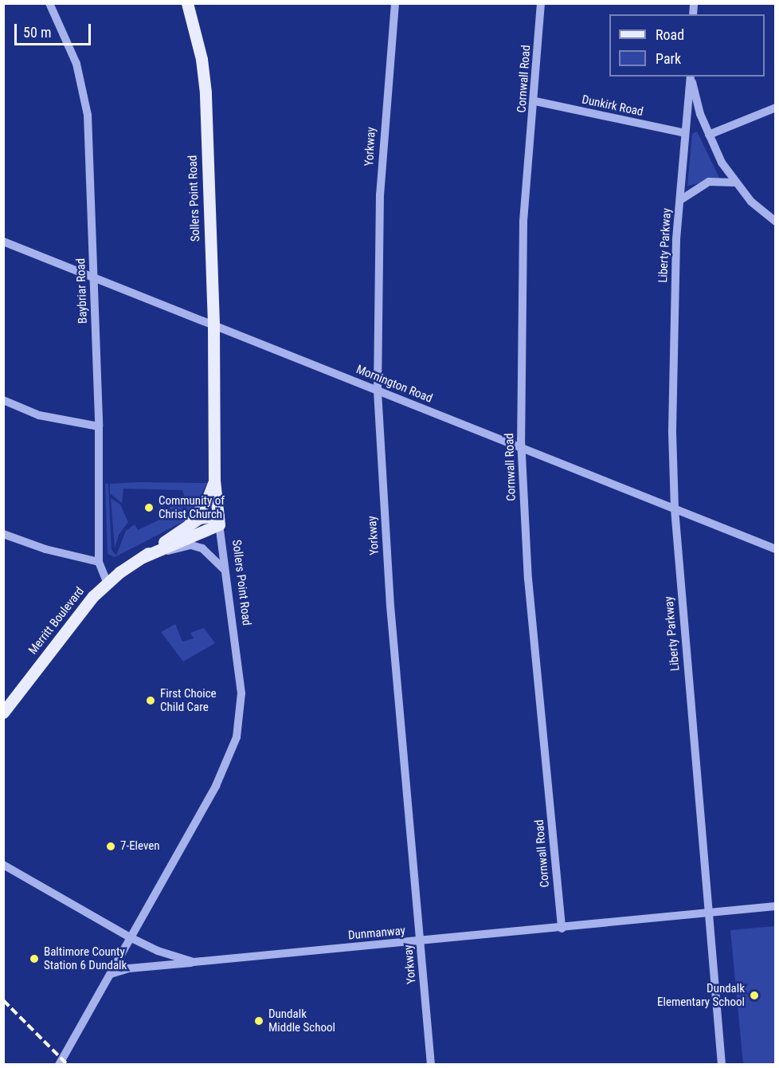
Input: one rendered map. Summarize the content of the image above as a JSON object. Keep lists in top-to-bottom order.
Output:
{
  "streets": {
    "main road": ["Sollers Point Road", "Merritt Boulevard"],
    "street": [
      "Cornwall Road",
      "Dunkirk Road",
      "Yorkway",
      "Liberty Parkway",
      "Baybriar Road",
      "Mornington Road",
      "Dunmanway"
    ]
  },
  "crossings": [
    ["Cornwall Road", "Dunkirk Road"],
    ["Cornwall Road", "Mornington Road"],
    ["Cornwall Road", "Dunmanway"],
    ["Dunkirk Road", "Liberty Parkway"],
    ["Yorkway", "Mornington Road"],
    ["Yorkway", "Dunmanway"],
    ["Sollers Point Road", "Mornington Road"],
    ["Sollers Point Road", "Merritt Boulevard"],
    ["Sollers Point Road", "Dunmanway"],
    ["Liberty Parkway", "Mornington Road"],
    ["Liberty Parkway", "Dunmanway"],
    ["Baybriar Road", "Mornington Road"],
    ["Baybriar Road", "Merritt Boulevard"]
  ],
  "places": [
    "Community of Christ Church",
    "First Choice Child Care",
    "7-Eleven",
    "Baltimore County Station 6 Dundalk",
    "Dundalk Elementary School",
    "Dundalk Middle School"
  ],
  "legend": ["Road", "Park"],
  "scale_bar": "50 m"
}
